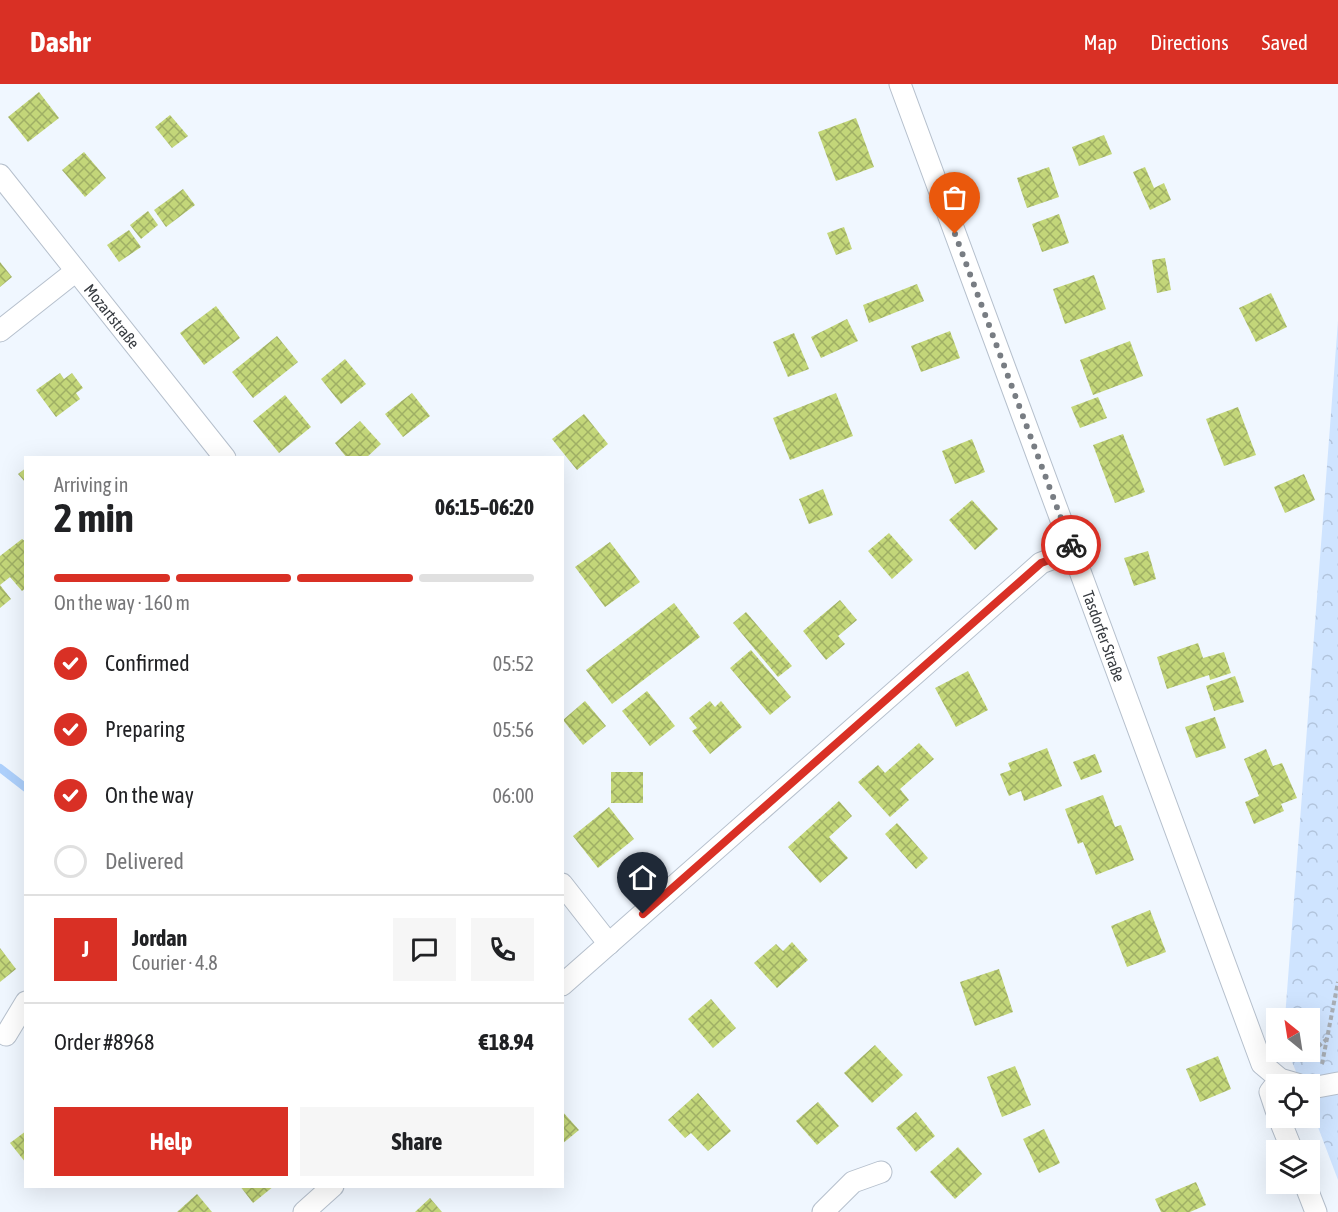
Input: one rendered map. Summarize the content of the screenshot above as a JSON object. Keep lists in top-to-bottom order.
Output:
{
  "streets": {
    "street": ["Mozartstraße", "Tasdorfer Straße"]
  },
  "north": "top left",
  "page": {
    "header": "Dashr",
    "nav": ["Map", "Directions", "Saved"],
    "heading": ["2 min", "Arriving in", "06:15–06:20"],
    "panel": [
      "Jordan",
      "Courier · 4.8",
      "Order #8968",
      "€18.94"
    ],
    "bar": "On the way · 160 m",
    "list": [
      ["Confirmed", "05:52"],
      ["Preparing", "05:56"],
      ["On the way", "06:00"],
      "Delivered"
    ],
    "round": "J",
    "buttons": ["Help", "Share"]
  }
}
